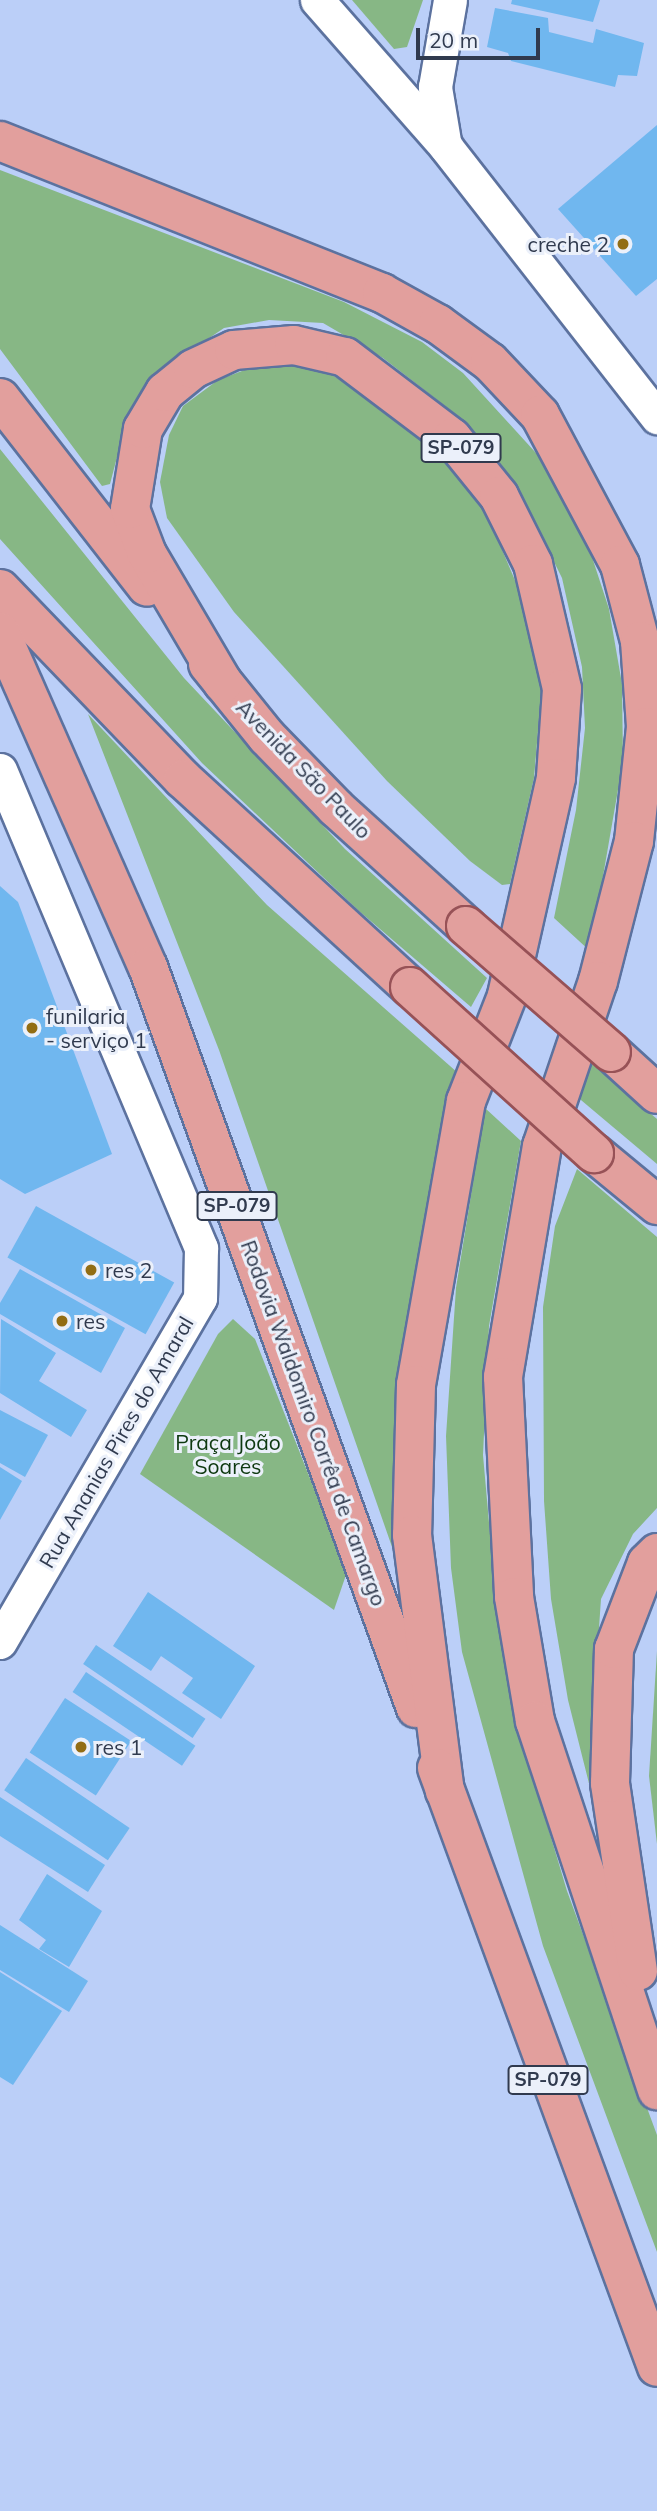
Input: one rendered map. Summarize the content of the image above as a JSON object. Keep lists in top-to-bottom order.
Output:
{
  "streets": {
    "main road": ["SP-079", "Avenida São Paulo", "Rodovia Waldomiro Corrêa de Camargo"],
    "street": ["Rua Ananias Pires do Amaral"]
  },
  "crossings": [
    ["Avenida São Paulo", "Rodovia Waldomiro Corrêa de Camargo"]
  ],
  "parks": ["Praça João Soares"],
  "places": [
    "creche 2",
    "funilaria - serviço 1",
    "res 2",
    "res",
    "res 1"
  ],
  "scale_bar": "20 m"
}
